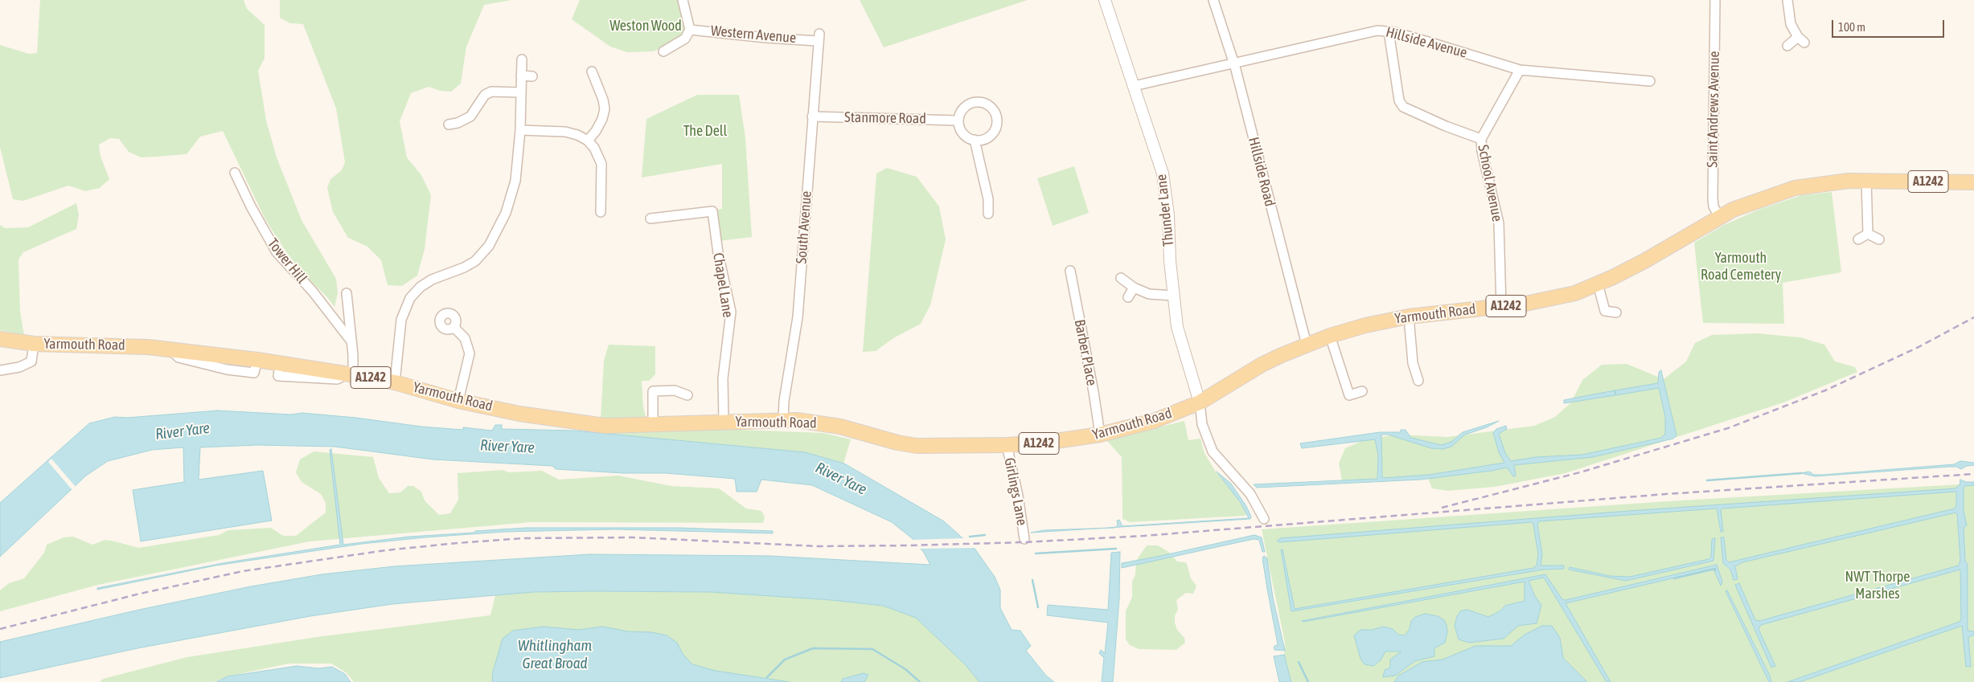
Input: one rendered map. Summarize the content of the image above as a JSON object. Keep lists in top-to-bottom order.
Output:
{
  "streets": {
    "main road": ["A1242", "Yarmouth Road"],
    "street": [
      "Western Avenue",
      "Hillside Avenue",
      "Saint Andrews Avenue",
      "Stanmore Road",
      "Hillside Road",
      "School Avenue",
      "Thunder Lane",
      "South Avenue",
      "Tower Hill",
      "Chapel Lane",
      "Barber Place",
      "Girlings Lane"
    ]
  },
  "crossings": [
    ["Western Avenue", "South Avenue"],
    ["Hillside Avenue", "Hillside Road"],
    ["Hillside Avenue", "School Avenue"],
    ["Hillside Avenue", "Thunder Lane"],
    ["Saint Andrews Avenue", "Yarmouth Road"],
    ["Stanmore Road", "South Avenue"],
    ["Hillside Road", "Yarmouth Road"],
    ["School Avenue", "Yarmouth Road"],
    ["Thunder Lane", "Yarmouth Road"],
    ["South Avenue", "Yarmouth Road"],
    ["Chapel Lane", "Yarmouth Road"],
    ["Yarmouth Road", "Barber Place"],
    ["Yarmouth Road", "Girlings Lane"]
  ],
  "water": ["River Yare", "Whitlingham Great Broad"],
  "parks": [
    "Weston Wood",
    "The Dell",
    "Yarmouth Road Cemetery",
    "NWT Thorpe Marshes"
  ],
  "scale_bar": "100 m"
}
